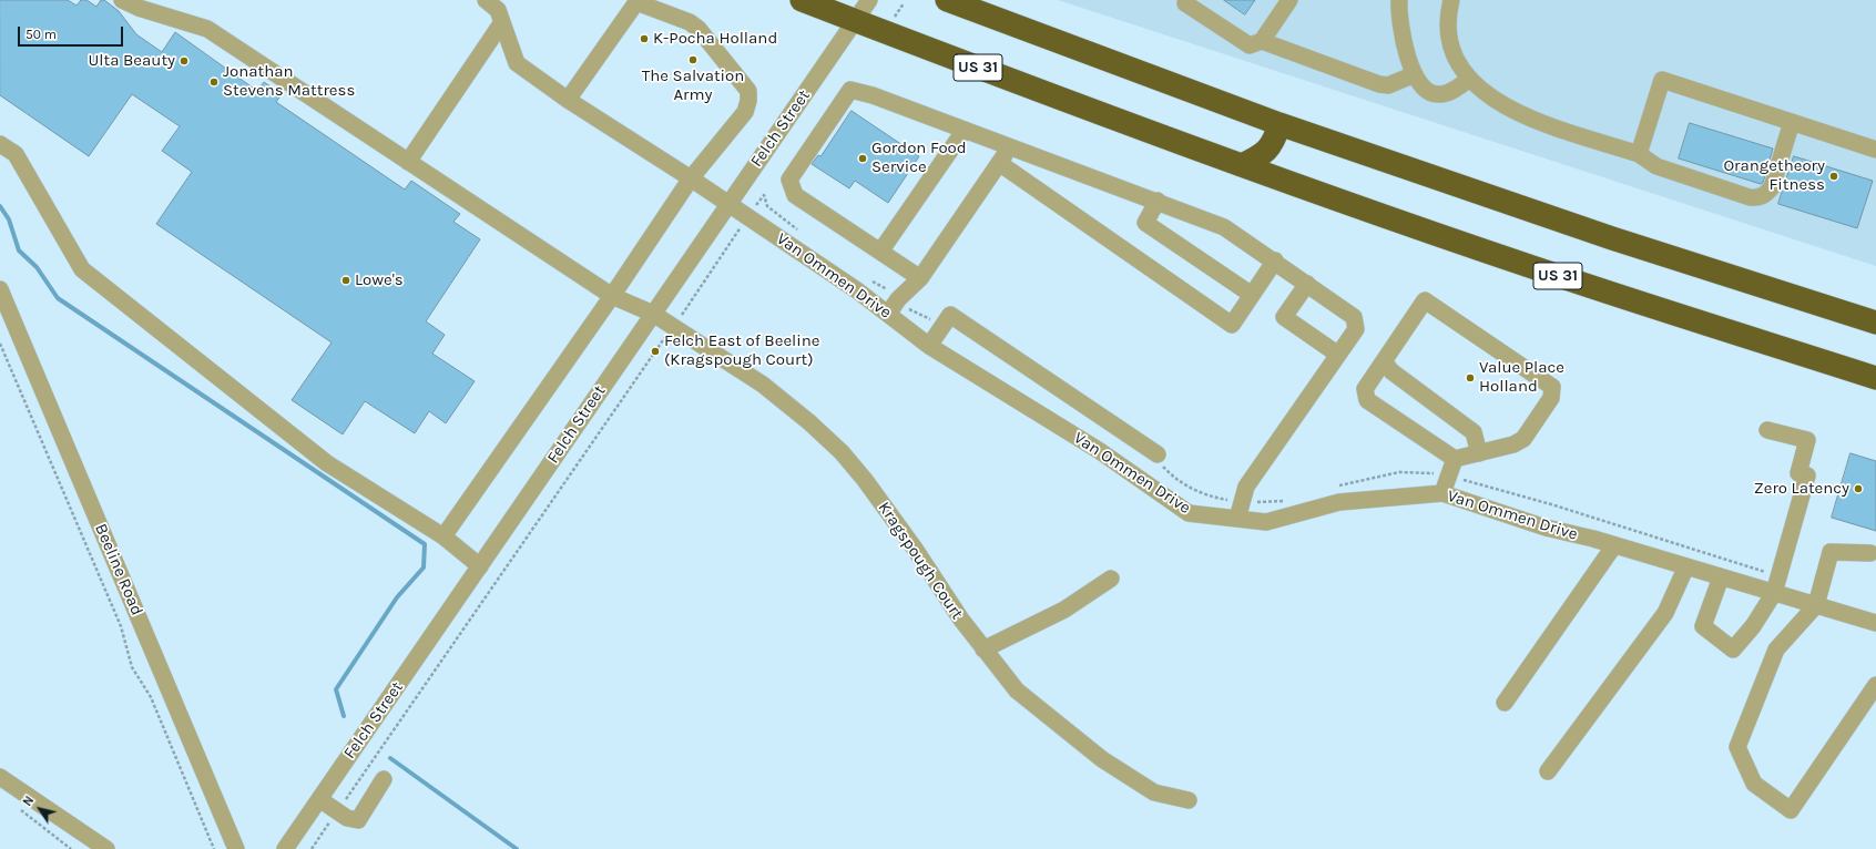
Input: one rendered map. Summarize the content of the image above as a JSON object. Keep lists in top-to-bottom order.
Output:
{
  "streets": {
    "highway": ["US 31"],
    "street": [
      "Felch Street",
      "Van Ommen Drive",
      "Kragspough Court",
      "Beeline Road"
    ]
  },
  "crossings": [
    ["US 31", "Felch Street"],
    ["Felch Street", "Van Ommen Drive"],
    ["Felch Street", "Kragspough Court"]
  ],
  "places": [
    "K-Pocha Holland",
    "The Salvation Army",
    "Ulta Beauty",
    "Jonathan Stevens Mattress",
    "Gordon Food Service",
    "Orangetheory Fitness",
    "Lowe's",
    "Felch East of Beeline (Kragspough Court)",
    "Value Place Holland",
    "Zero Latency"
  ],
  "scale_bar": "50 m",
  "north": "top left"
}
